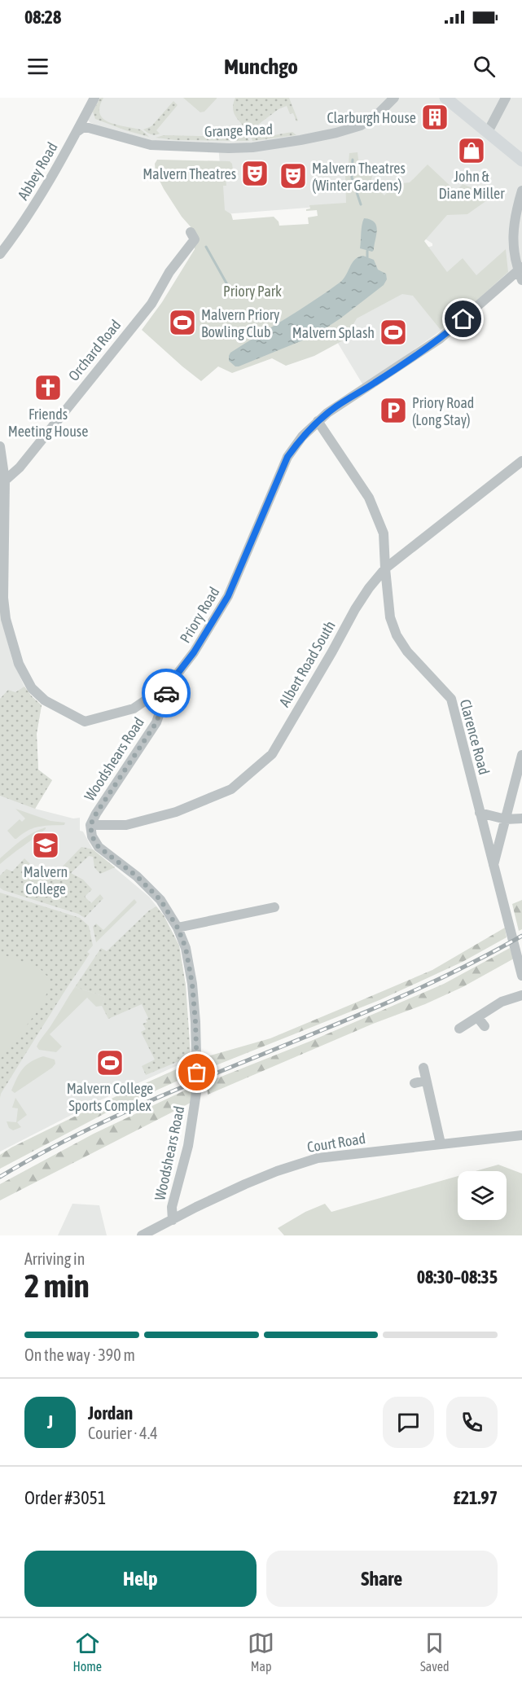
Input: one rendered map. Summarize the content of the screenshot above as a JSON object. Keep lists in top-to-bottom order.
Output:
{
  "streets": {
    "street": [
      "Grange Road",
      "Abbey Road",
      "Orchard Road",
      "Priory Road",
      "Albert Road South",
      "Clarence Road",
      "Woodshears Road",
      "Court Road"
    ]
  },
  "crossings": [
    ["Grange Road", "Abbey Road"],
    ["Orchard Road", "Priory Road"],
    ["Priory Road", "Clarence Road"],
    ["Priory Road", "Woodshears Road"],
    ["Albert Road South", "Clarence Road"],
    ["Albert Road South", "Woodshears Road"],
    ["Woodshears Road", "Court Road"]
  ],
  "parks": ["Priory Park"],
  "places": {
    "building": ["Clarburgh House"],
    "shop": ["John & Diane Miller"],
    "theatre": ["Malvern Theatres", "Malvern Theatres (Winter Gardens)"],
    "sports": ["Malvern Priory Bowling Club", "Malvern Splash", "Malvern College Sports Complex"],
    "church": ["Friends Meeting House"],
    "parking": ["Priory Road (Long Stay)"],
    "school or university": ["Malvern College"]
  },
  "page": {
    "status": "08:28",
    "header": "Munchgo",
    "heading": ["2 min", "Arriving in", "08:30–08:35"],
    "panel": [
      "Jordan",
      "Courier · 4.4",
      "Order #3051",
      "£21.97"
    ],
    "bar": "On the way · 390 m",
    "round": "J",
    "buttons": ["Help", "Share"],
    "tabs": ["Home", "Map", "Saved"]
  }
}
